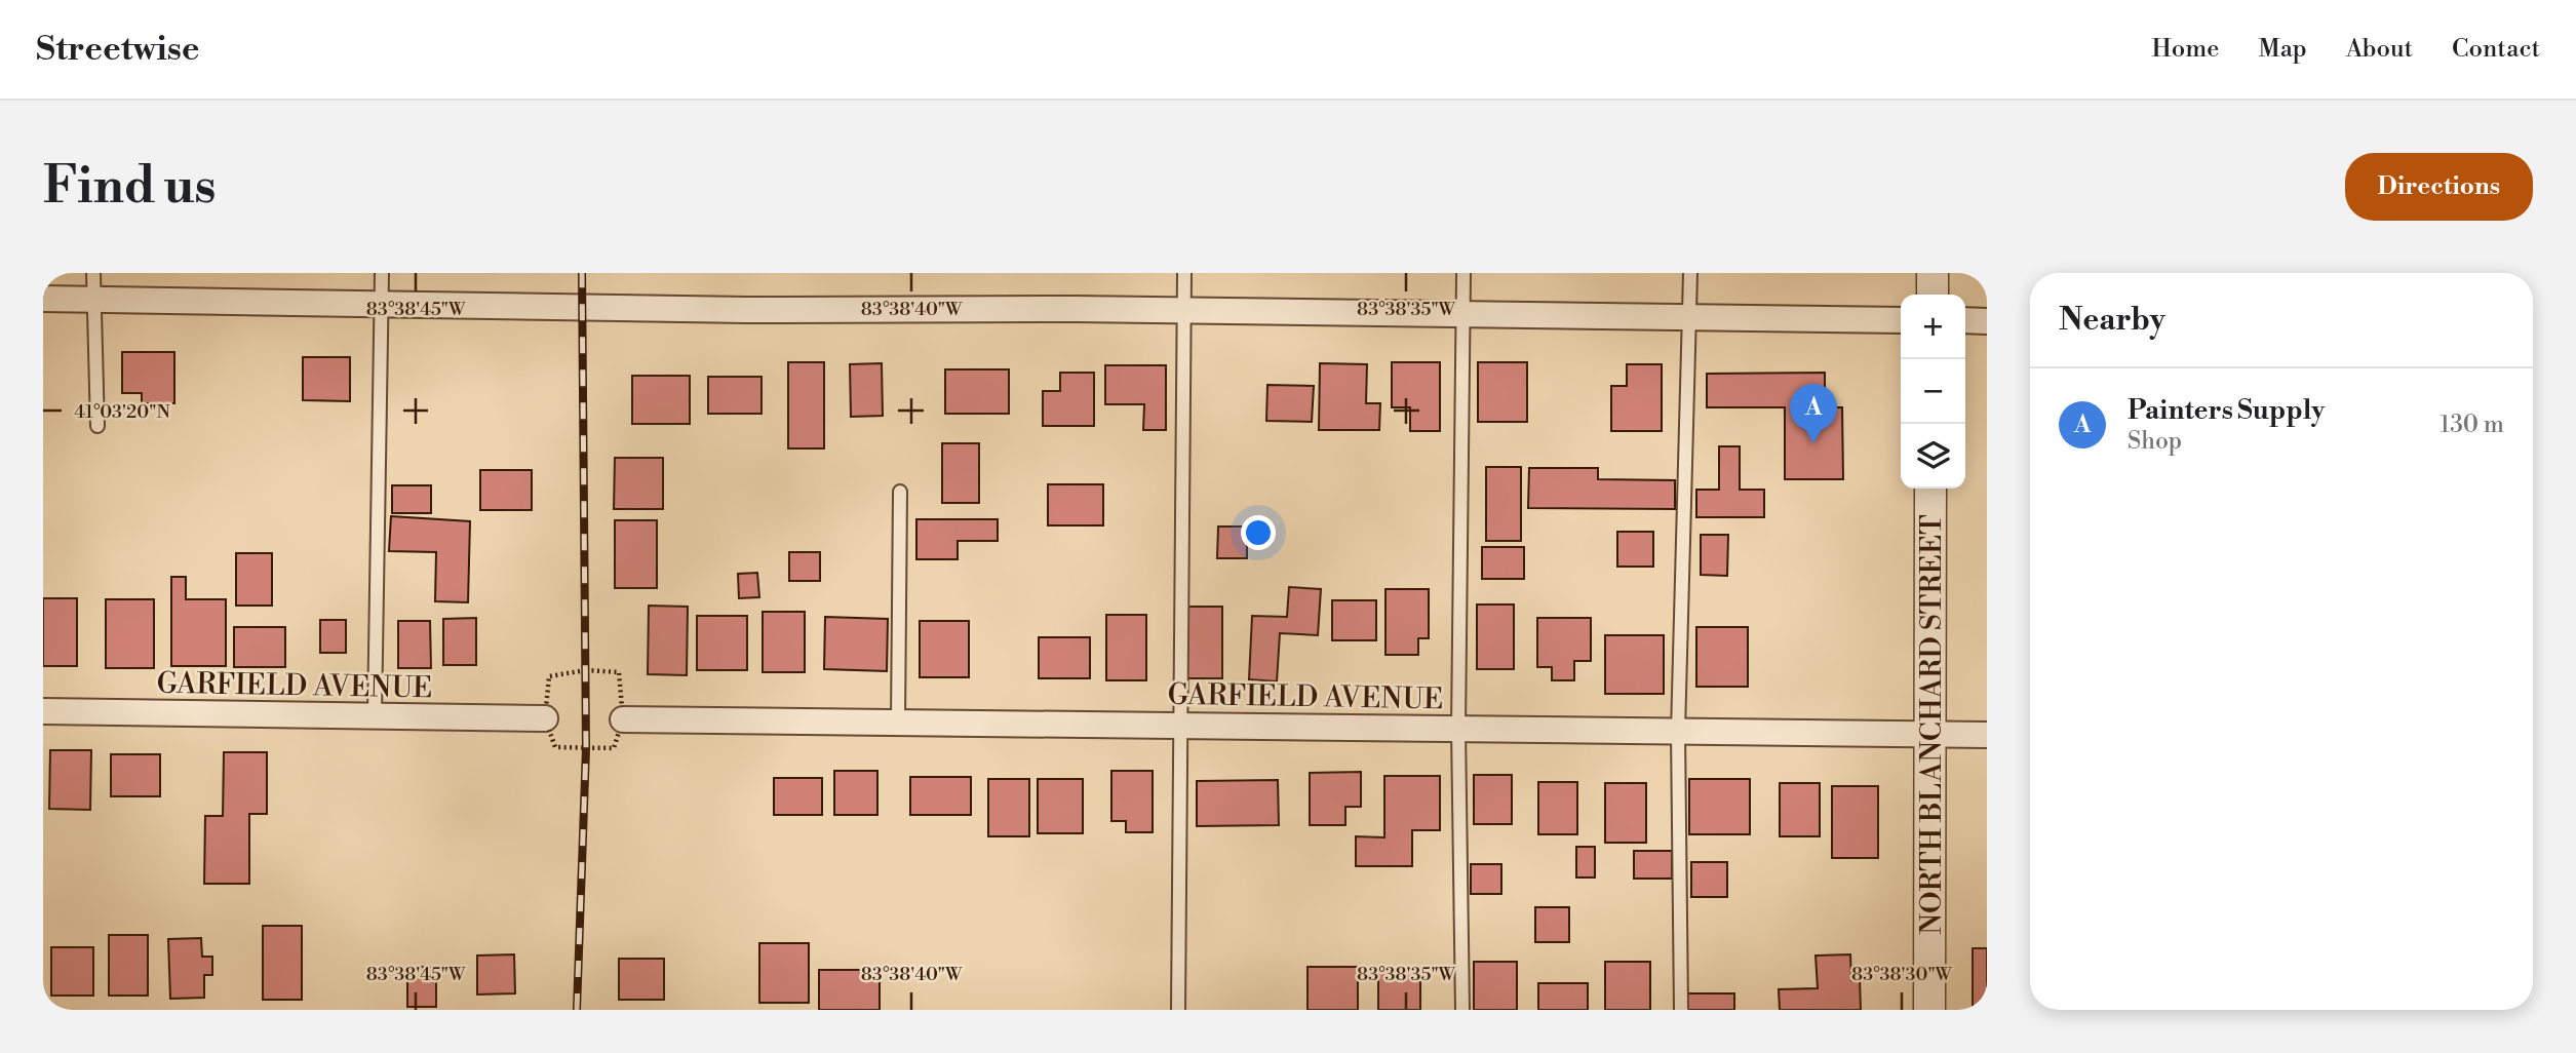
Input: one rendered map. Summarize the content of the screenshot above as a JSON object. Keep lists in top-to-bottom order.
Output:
{
  "streets": {
    "street": ["GARFIELD AVENUE", "NORTH BLANCHARD STREET"]
  },
  "crossings": [
    ["GARFIELD AVENUE", "NORTH BLANCHARD STREET"]
  ],
  "page": {
    "header": "Streetwise",
    "nav": [
      "Home",
      "Map",
      "About",
      "Contact"
    ],
    "buttons": "Directions",
    "title": "Find us",
    "heading": "Nearby",
    "map_buttons": ["+", "−"],
    "list": [
      {
        "mark": "A",
        "name": "Painters Supply",
        "note": "Shop",
        "value": "130 m"
      }
    ],
    "pins": "A"
  },
  "coordinates": [
    "83°38'45\"W",
    "83°38'40\"W",
    "83°38'35\"W",
    "41°03'20\"N",
    "83°38'30\"W"
  ]
}
